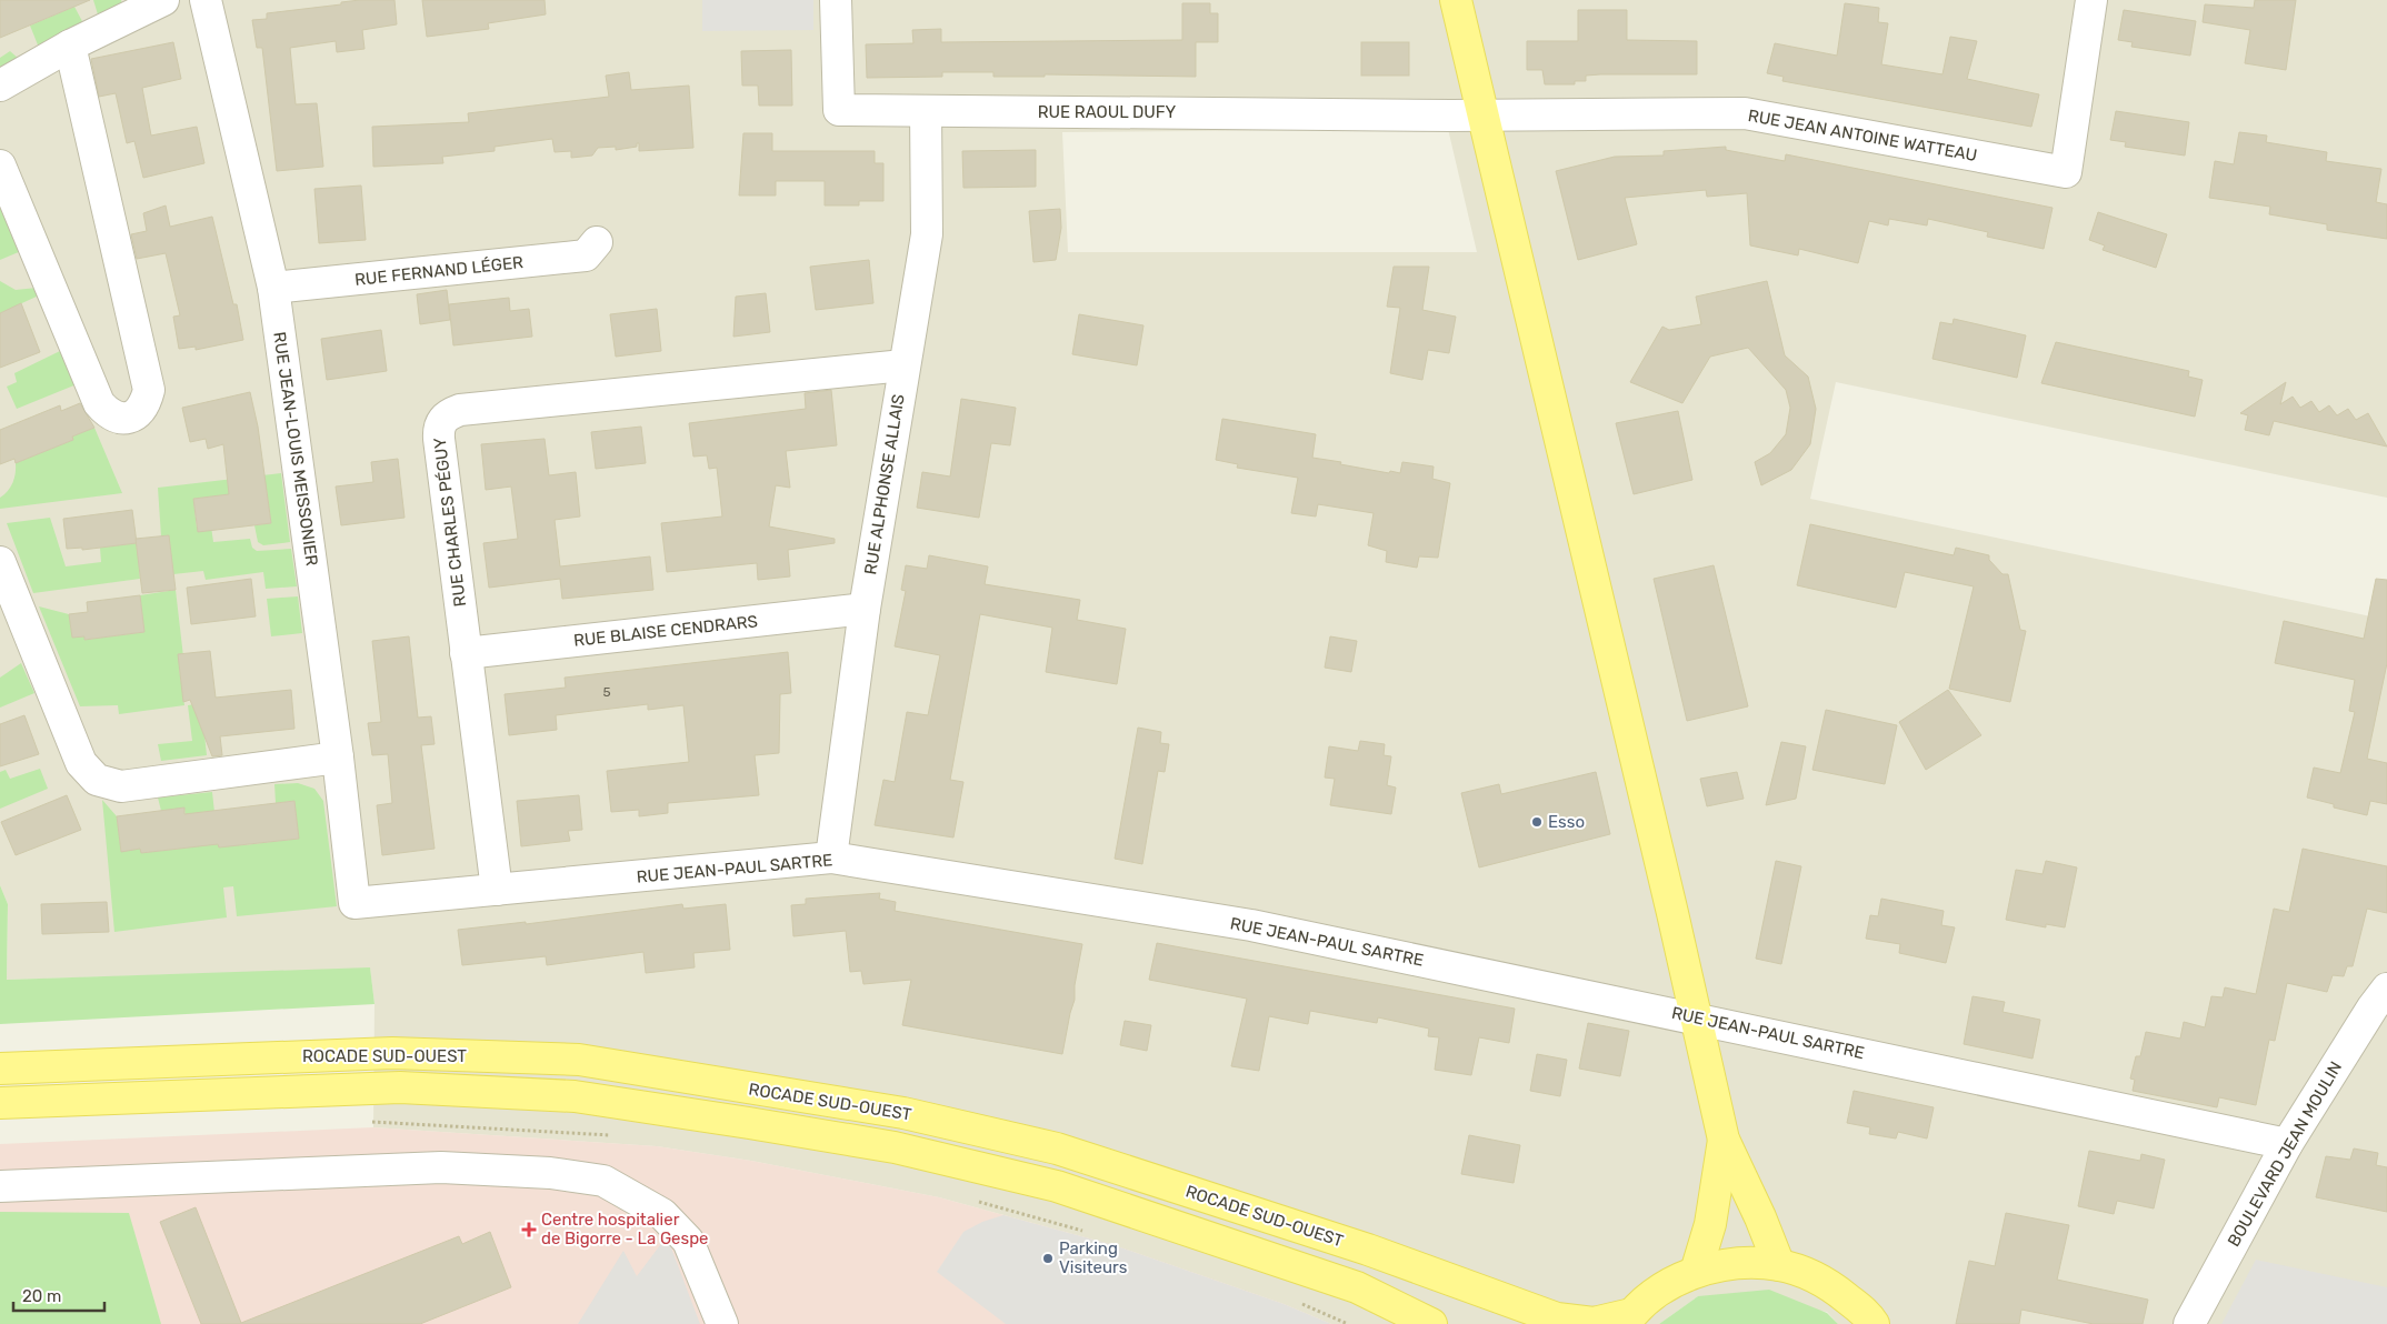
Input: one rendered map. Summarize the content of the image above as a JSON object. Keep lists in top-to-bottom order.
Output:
{
  "streets": {
    "main road": ["ROCADE SUD-OUEST"],
    "street": [
      "RUE RAOUL DUFY",
      "RUE JEAN ANTOINE WATTEAU",
      "RUE FERNAND LÉGER",
      "RUE JEAN-LOUIS MEISSONIER",
      "RUE ALPHONSE ALLAIS",
      "RUE CHARLES PÉGUY",
      "RUE BLAISE CENDRARS",
      "RUE JEAN-PAUL SARTRE",
      "BOULEVARD JEAN MOULIN"
    ]
  },
  "crossings": [
    ["RUE RAOUL DUFY", "RUE JEAN ANTOINE WATTEAU"],
    ["RUE RAOUL DUFY", "RUE ALPHONSE ALLAIS"],
    ["RUE FERNAND LÉGER", "RUE JEAN-LOUIS MEISSONIER"],
    ["RUE JEAN-LOUIS MEISSONIER", "RUE JEAN-PAUL SARTRE"],
    ["RUE ALPHONSE ALLAIS", "RUE CHARLES PÉGUY"],
    ["RUE ALPHONSE ALLAIS", "RUE BLAISE CENDRARS"],
    ["RUE ALPHONSE ALLAIS", "RUE JEAN-PAUL SARTRE"],
    ["RUE CHARLES PÉGUY", "RUE BLAISE CENDRARS"],
    ["RUE CHARLES PÉGUY", "RUE JEAN-PAUL SARTRE"],
    ["RUE JEAN-PAUL SARTRE", "BOULEVARD JEAN MOULIN"]
  ],
  "places": {
    "other": ["Esso", "Parking Visiteurs"],
    "health": ["Centre hospitalier de Bigorre - La Gespe"]
  },
  "house_numbers": ["5"],
  "scale_bar": "20 m"
}
